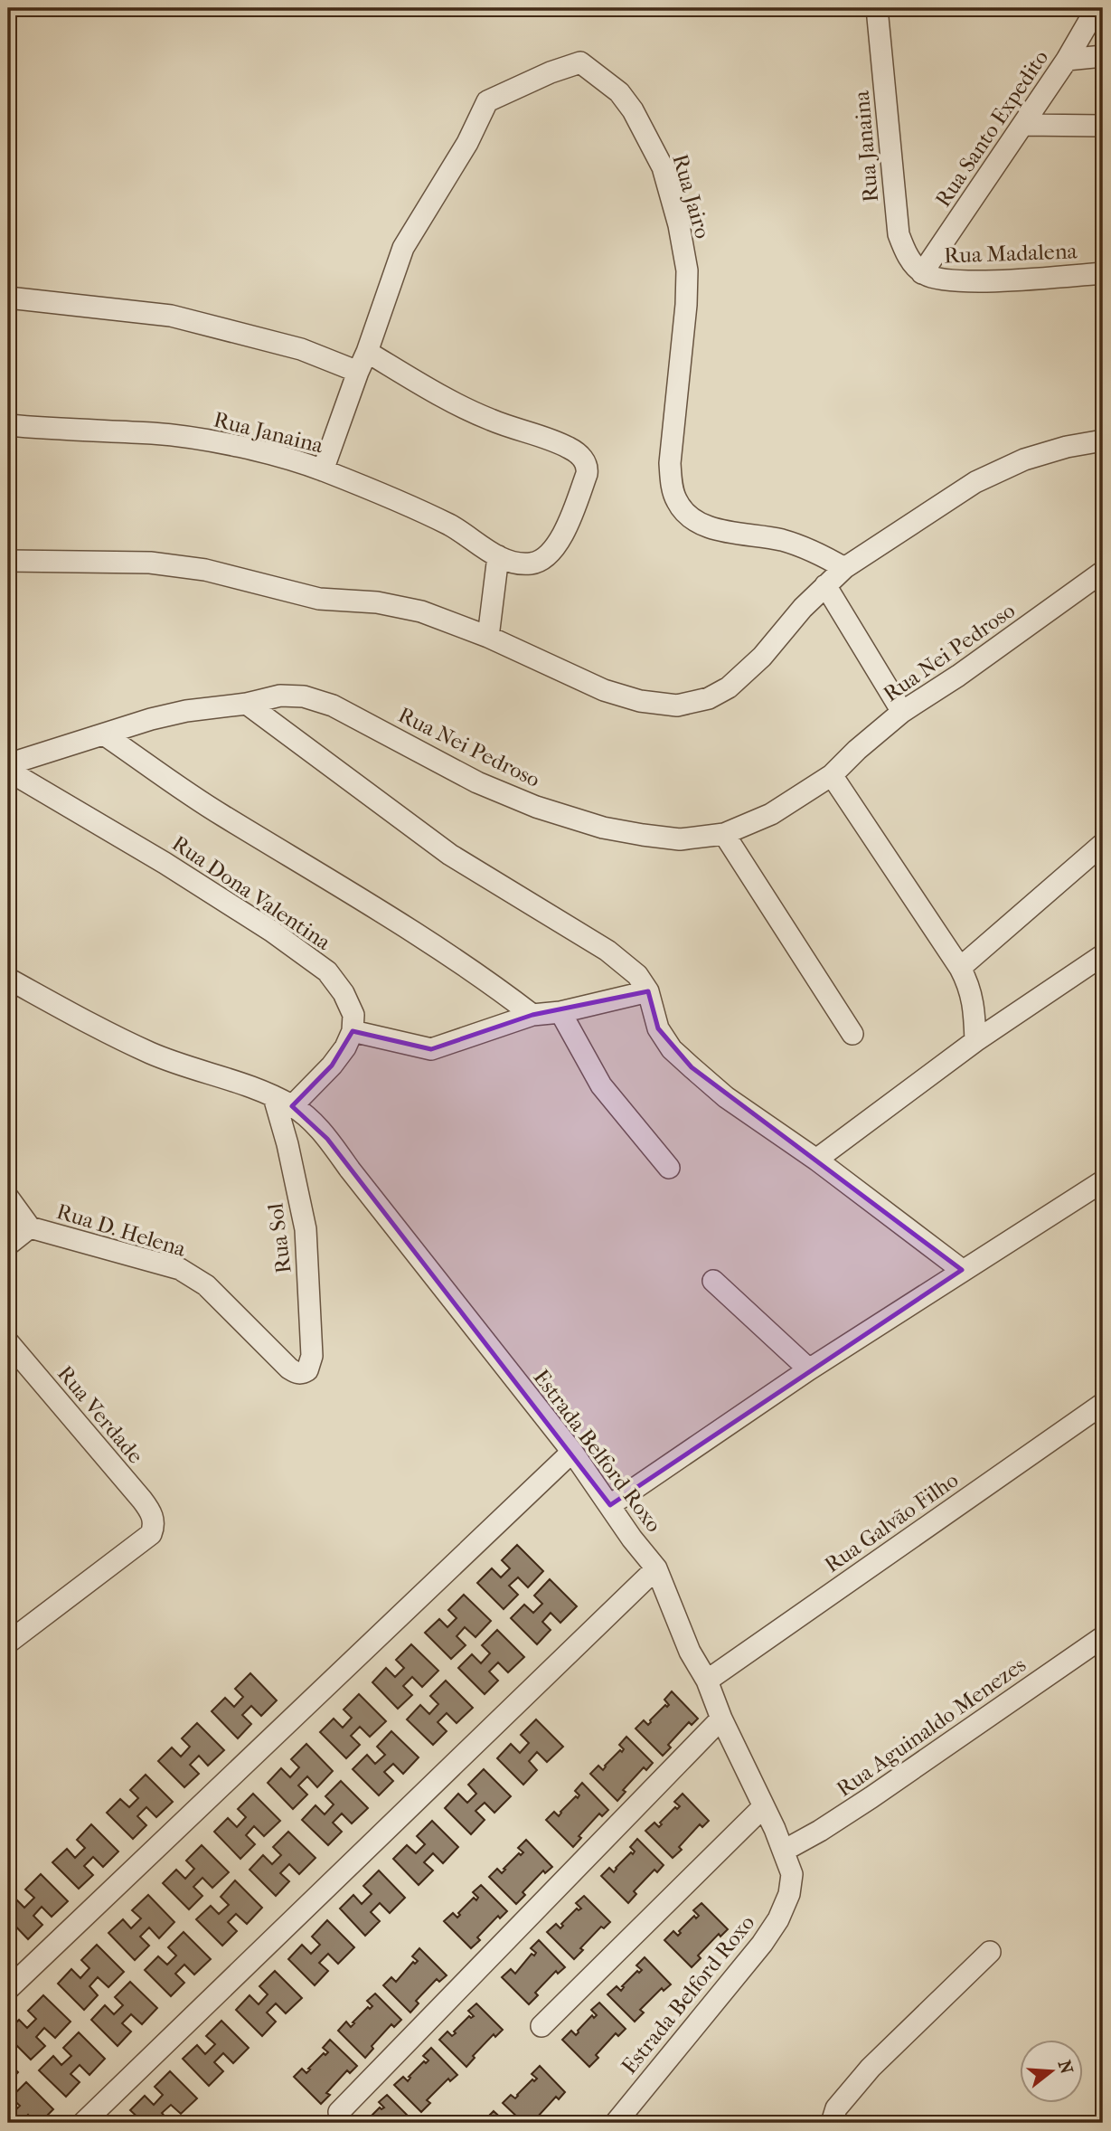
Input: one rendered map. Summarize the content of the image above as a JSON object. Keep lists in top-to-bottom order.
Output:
{
  "streets": {
    "street": [
      "Rua Santo Expedito",
      "Rua Janaina",
      "Rua Jairo",
      "Rua Madalena",
      "Rua Nei Pedroso",
      "Rua Dona Valentina",
      "Rua D. Helena",
      "Rua Sol",
      "Rua Verdade",
      "Estrada Belford Roxo",
      "Rua Galvão Filho",
      "Rua Aguinaldo Menezes"
    ]
  },
  "crossings": [
    ["Rua Santo Expedito", "Rua Janaina"],
    ["Rua Santo Expedito", "Rua Madalena"],
    ["Rua Janaina", "Rua Jairo"],
    ["Rua Janaina", "Rua Madalena"],
    ["Rua D. Helena", "Rua Sol"],
    ["Rua Sol", "Estrada Belford Roxo"],
    ["Estrada Belford Roxo", "Rua Galvão Filho"],
    ["Estrada Belford Roxo", "Rua Aguinaldo Menezes"]
  ],
  "north": "right"
}
